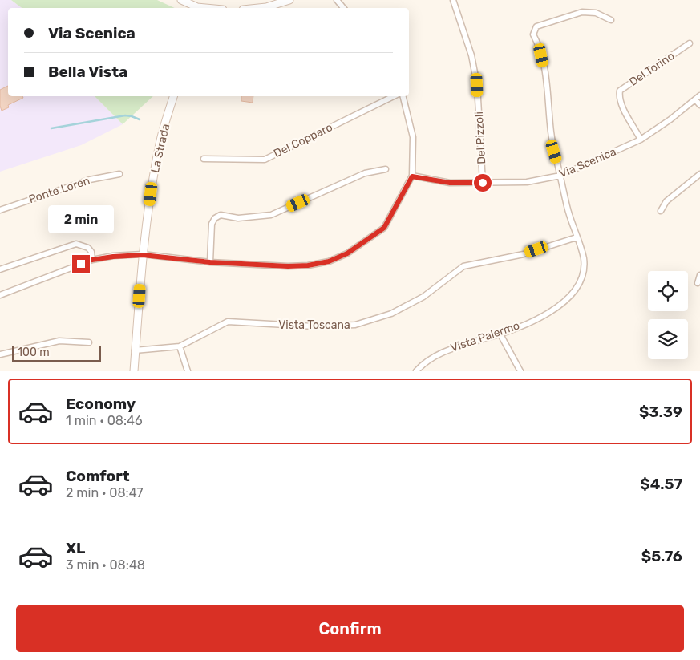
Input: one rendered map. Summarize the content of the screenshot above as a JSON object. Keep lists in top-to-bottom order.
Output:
{
  "streets": {
    "street": [
      "Del Torino",
      "Del Pizzoli",
      "Del Copparo",
      "La Strada",
      "Via Scenica",
      "Ponte Loren",
      "Vista Toscana",
      "Vista Palermo"
    ]
  },
  "crossings": [
    ["Del Torino", "Via Scenica"],
    ["Del Pizzoli", "Via Scenica"],
    ["La Strada", "Vista Toscana"],
    ["Via Scenica", "Vista Palermo"],
    ["Vista Toscana", "Vista Palermo"]
  ],
  "scale_bar": "100 m",
  "page": {
    "banner": ["Via Scenica", "Bella Vista"],
    "bubble": "2 min",
    "scale": "100 m",
    "list": [
      {
        "name": "Economy",
        "note": "1 min · 08:46",
        "value": "$3.39"
      },
      {
        "name": "Comfort",
        "note": "2 min · 08:47",
        "value": "$4.57"
      },
      {
        "name": "XL",
        "note": "3 min · 08:48",
        "value": "$5.76"
      }
    ],
    "buttons": "Confirm"
  }
}
